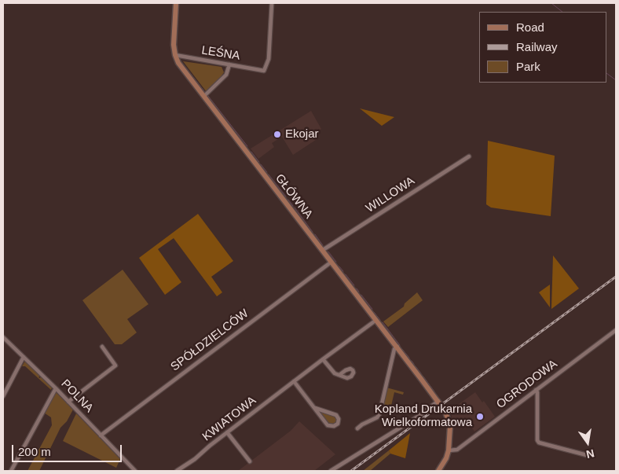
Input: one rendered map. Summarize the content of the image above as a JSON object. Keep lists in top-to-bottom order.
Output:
{
  "streets": {
    "street": [
      "LEŚNA",
      "WILLOWA",
      "GŁÓWNA",
      "SPÓŁDZIELCÓW",
      "OGRODOWA",
      "POLNA",
      "KWIATOWA"
    ]
  },
  "crossings": [
    ["LEŚNA", "GŁÓWNA"],
    ["WILLOWA", "GŁÓWNA"],
    ["GŁÓWNA", "SPÓŁDZIELCÓW"],
    ["GŁÓWNA", "OGRODOWA"],
    ["GŁÓWNA", "KWIATOWA"],
    ["SPÓŁDZIELCÓW", "POLNA"]
  ],
  "places": ["Ekojar", "Kopland Drukarnia Wielkoformatowa"],
  "legend": ["Road", "Railway", "Park"],
  "scale_bar": "200 m",
  "north": "bottom"
}
